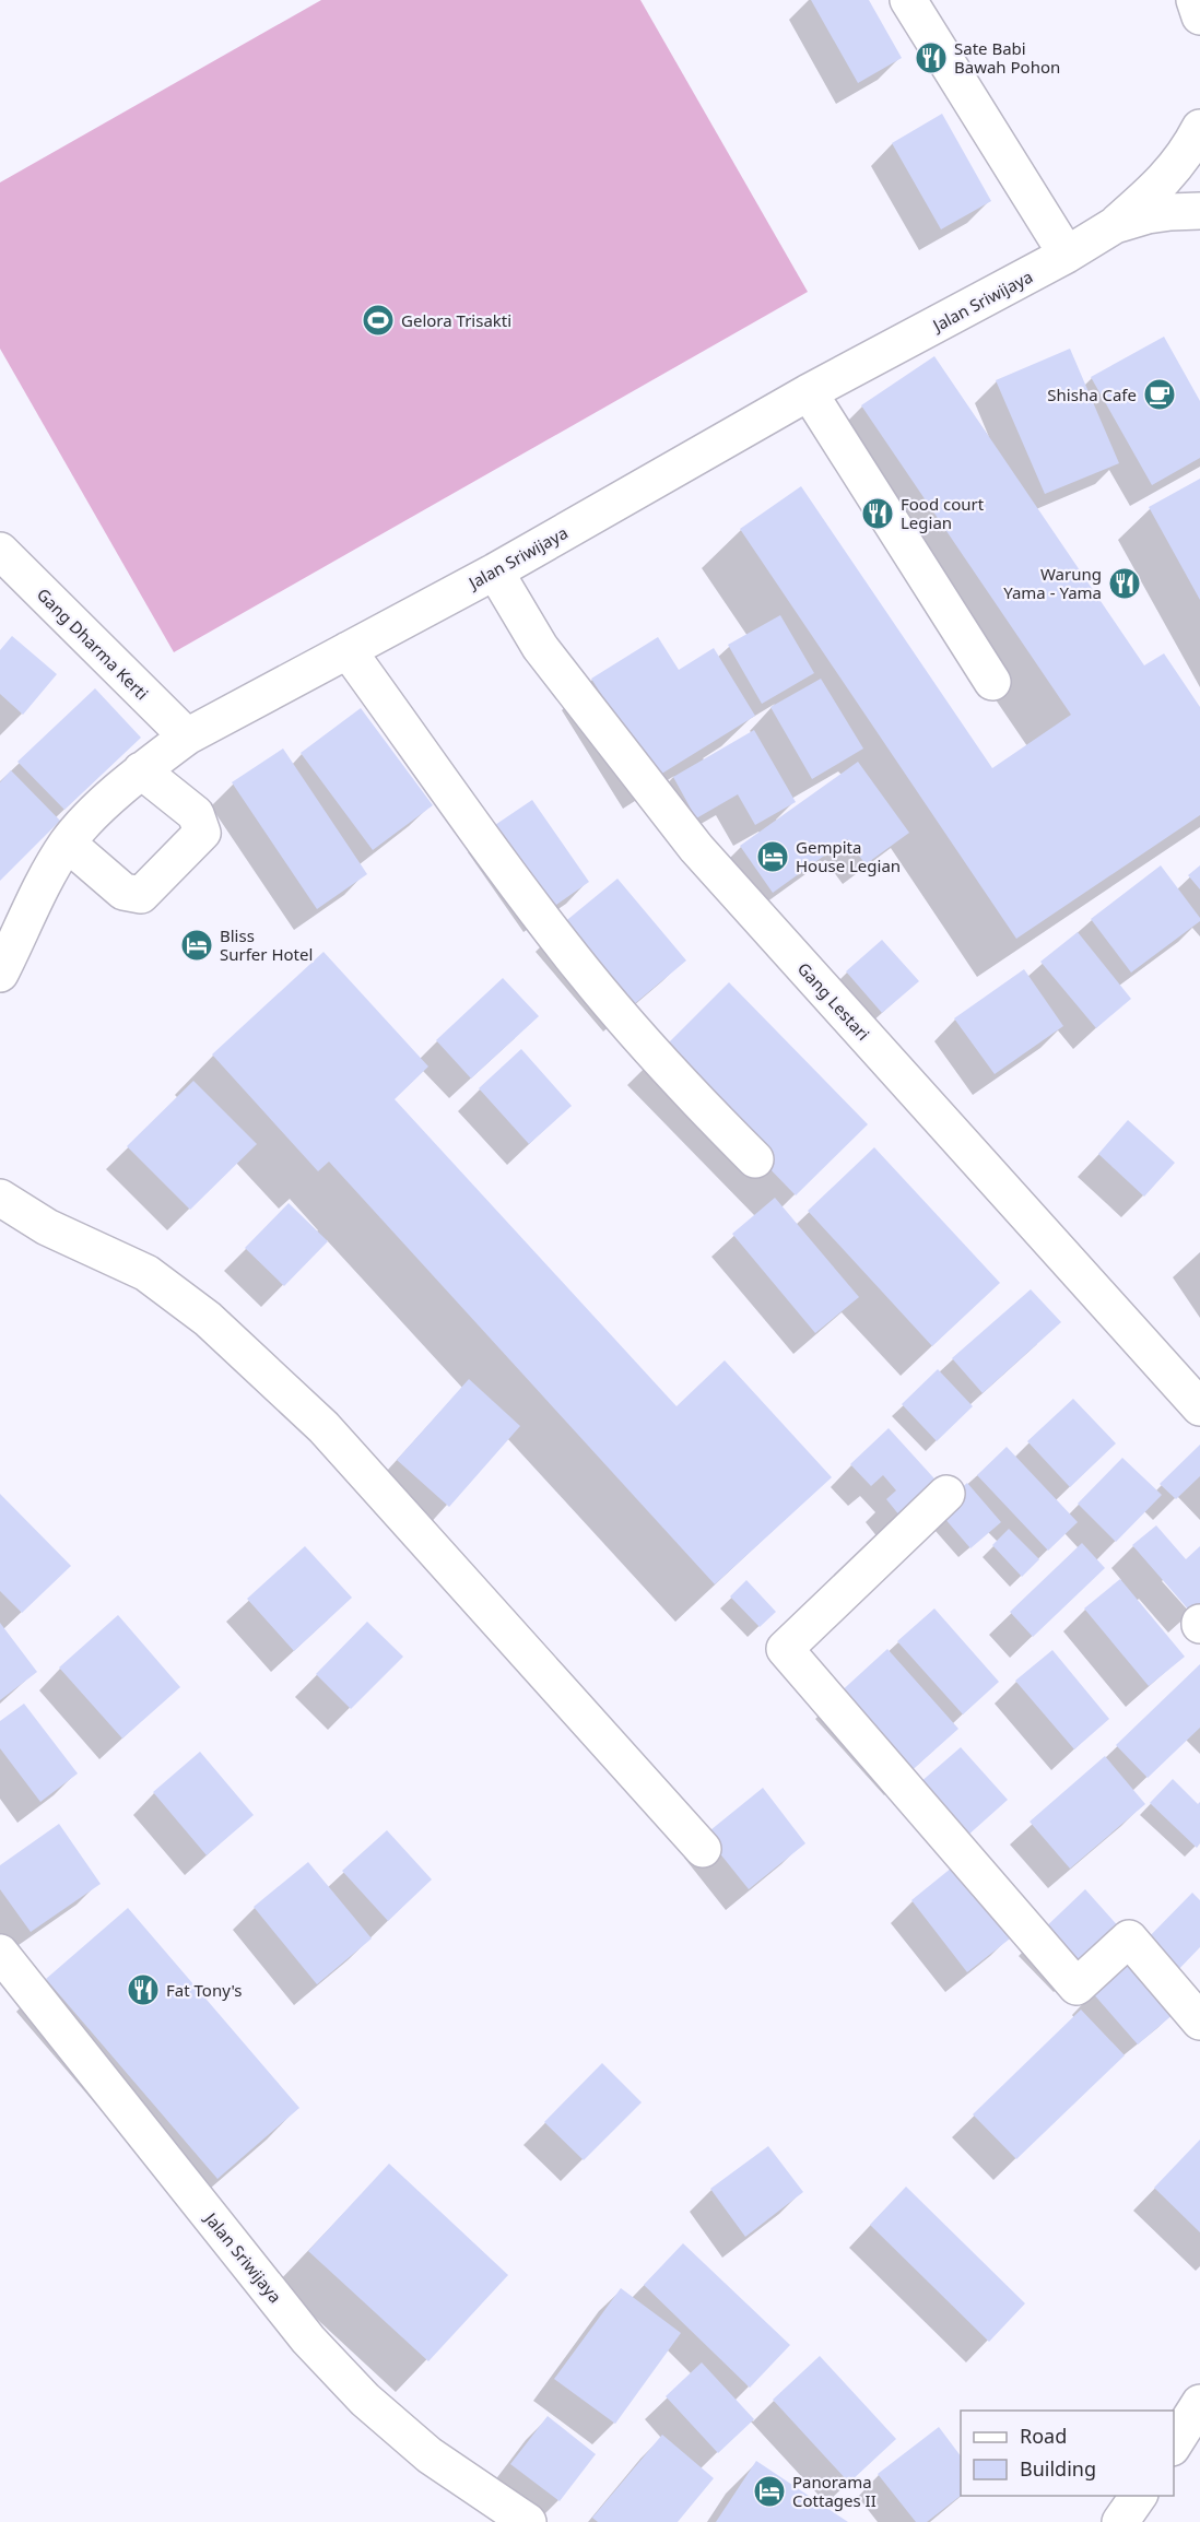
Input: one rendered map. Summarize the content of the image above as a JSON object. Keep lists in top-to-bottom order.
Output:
{
  "streets": {
    "street": ["Jalan Sriwijaya", "Gang Dharma Kerti", "Gang Lestari"]
  },
  "crossings": [
    ["Jalan Sriwijaya", "Gang Dharma Kerti"],
    ["Jalan Sriwijaya", "Gang Lestari"]
  ],
  "places": {
    "restaurant": [
      "Sate Babi Bawah Pohon",
      "Food court Legian",
      "Warung Yama - Yama",
      "Fat Tony's"
    ],
    "sports": ["Gelora Trisakti"],
    "cafe": ["Shisha Cafe"],
    "hotel": ["Gempita House Legian", "Bliss Surfer Hotel", "Panorama Cottages II"]
  },
  "legend": ["Road", "Building"]
}
